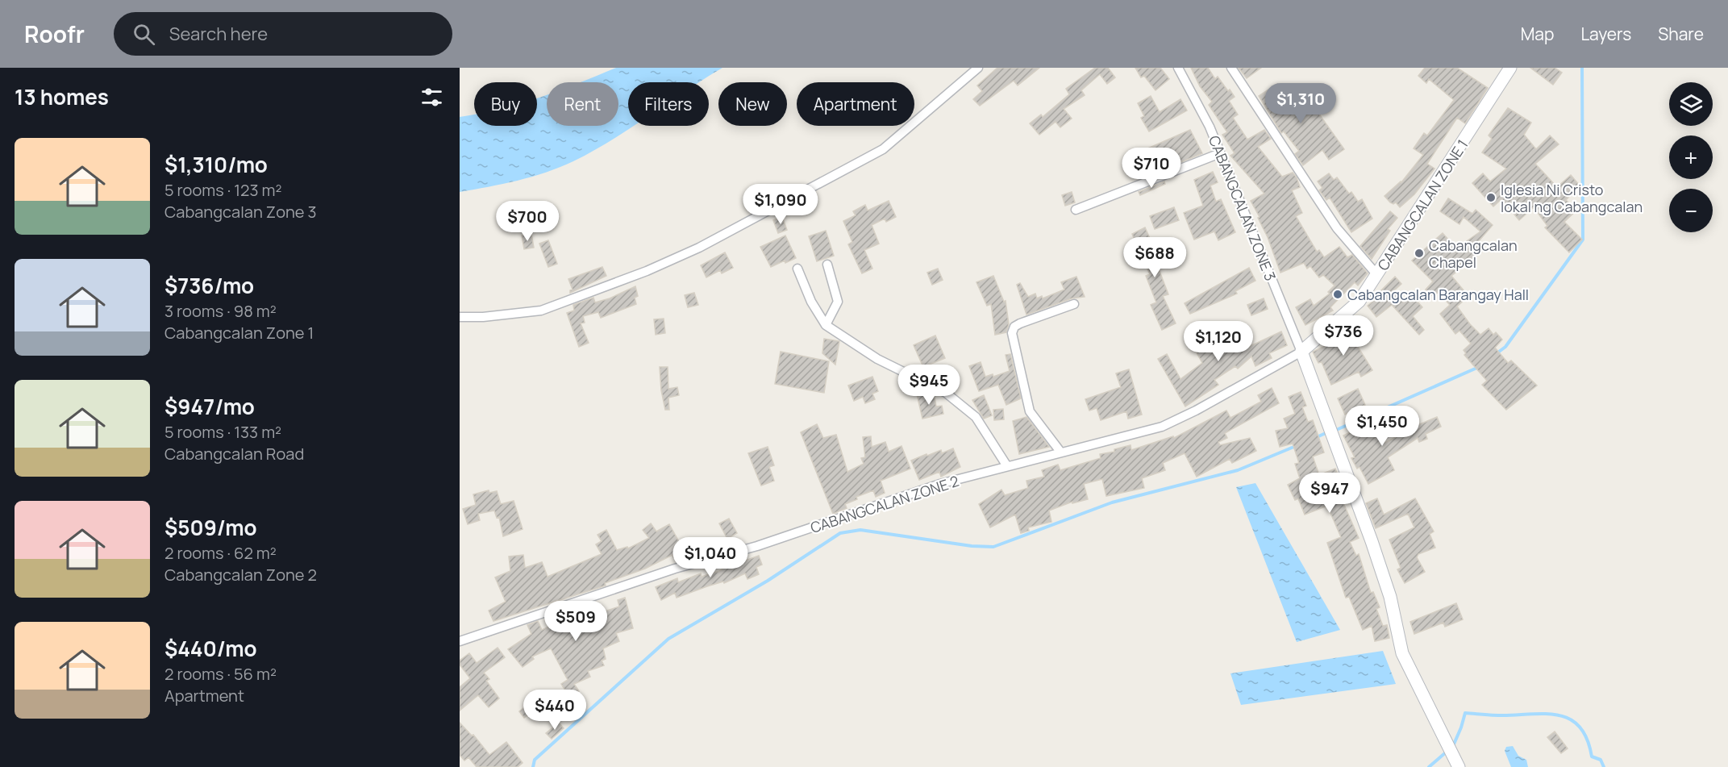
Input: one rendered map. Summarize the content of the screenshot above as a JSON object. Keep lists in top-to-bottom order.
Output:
{
  "streets": {
    "street": ["CABANGCALAN ZONE 1", "CABANGCALAN ZONE 3", "CABANGCALAN ZONE 2"]
  },
  "crossings": [
    ["CABANGCALAN ZONE 1", "CABANGCALAN ZONE 3"],
    ["CABANGCALAN ZONE 1", "CABANGCALAN ZONE 2"],
    ["CABANGCALAN ZONE 3", "CABANGCALAN ZONE 2"]
  ],
  "places": ["Iglesia Ni Cristo lokal ng Cabangcalan", "Cabangcalan Chapel", "Cabangcalan Barangay Hall"],
  "page": {
    "header": "Roofr",
    "search": "Search here",
    "nav": ["Map", "Layers", "Share"],
    "heading": "13 homes",
    "map_buttons": ["+", "−"],
    "chip": [
      "Buy",
      "Rent",
      "Filters",
      "New",
      "Apartment"
    ],
    "price": [
      "$1,310",
      "$710",
      "$1,090",
      "$700",
      "$688",
      "$736",
      "$1,120",
      "$945",
      "$1,450",
      "$947",
      "$1,040",
      "$509",
      "$440"
    ],
    "list": [
      {
        "name": "$1,310/mo",
        "note": "5 rooms · 123 m² · Cabangcalan Zone 3"
      },
      {
        "name": "$736/mo",
        "note": "3 rooms · 98 m² · Cabangcalan Zone 1"
      },
      {
        "name": "$947/mo",
        "note": "5 rooms · 133 m² · Cabangcalan Road"
      },
      {
        "name": "$509/mo",
        "note": "2 rooms · 62 m² · Cabangcalan Zone 2"
      },
      {
        "name": "$440/mo",
        "note": "2 rooms · 56 m² · Apartment"
      }
    ]
  }
}
